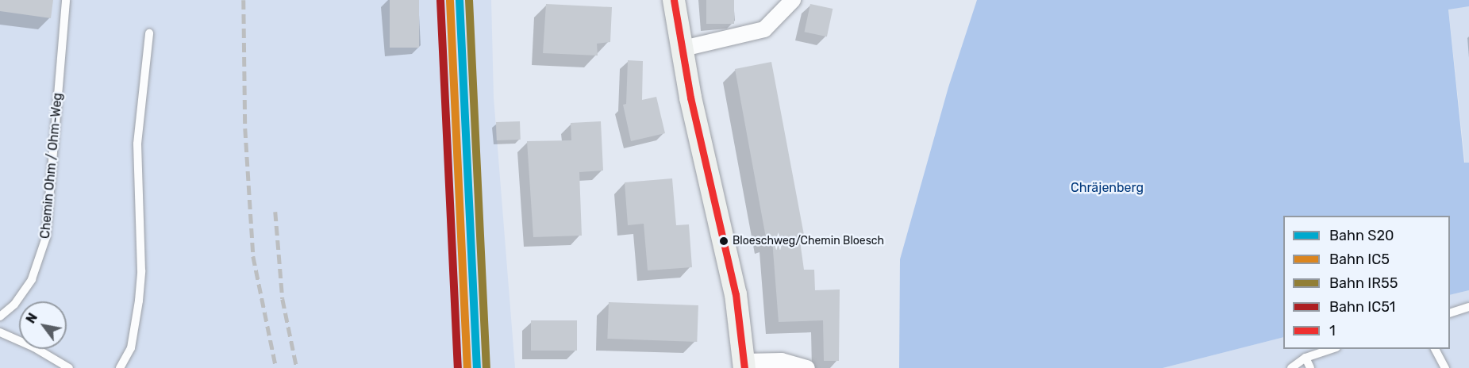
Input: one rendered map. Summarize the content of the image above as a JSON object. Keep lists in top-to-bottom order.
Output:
{
  "streets": {
    "lane": ["Chemin Ohm / Ohm-Weg"]
  },
  "parks": ["Chräjenberg"],
  "places": ["Bloeschweg/Chemin Bloesch"],
  "lines": [
    "rail line S20",
    "rail line IR55",
    "transit line 1",
    "rail line IC5",
    "rail line IC51"
  ],
  "legend": [
    "Bahn S20",
    "Bahn IC5",
    "Bahn IR55",
    "Bahn IC51",
    "1"
  ],
  "north": "top left"
}
